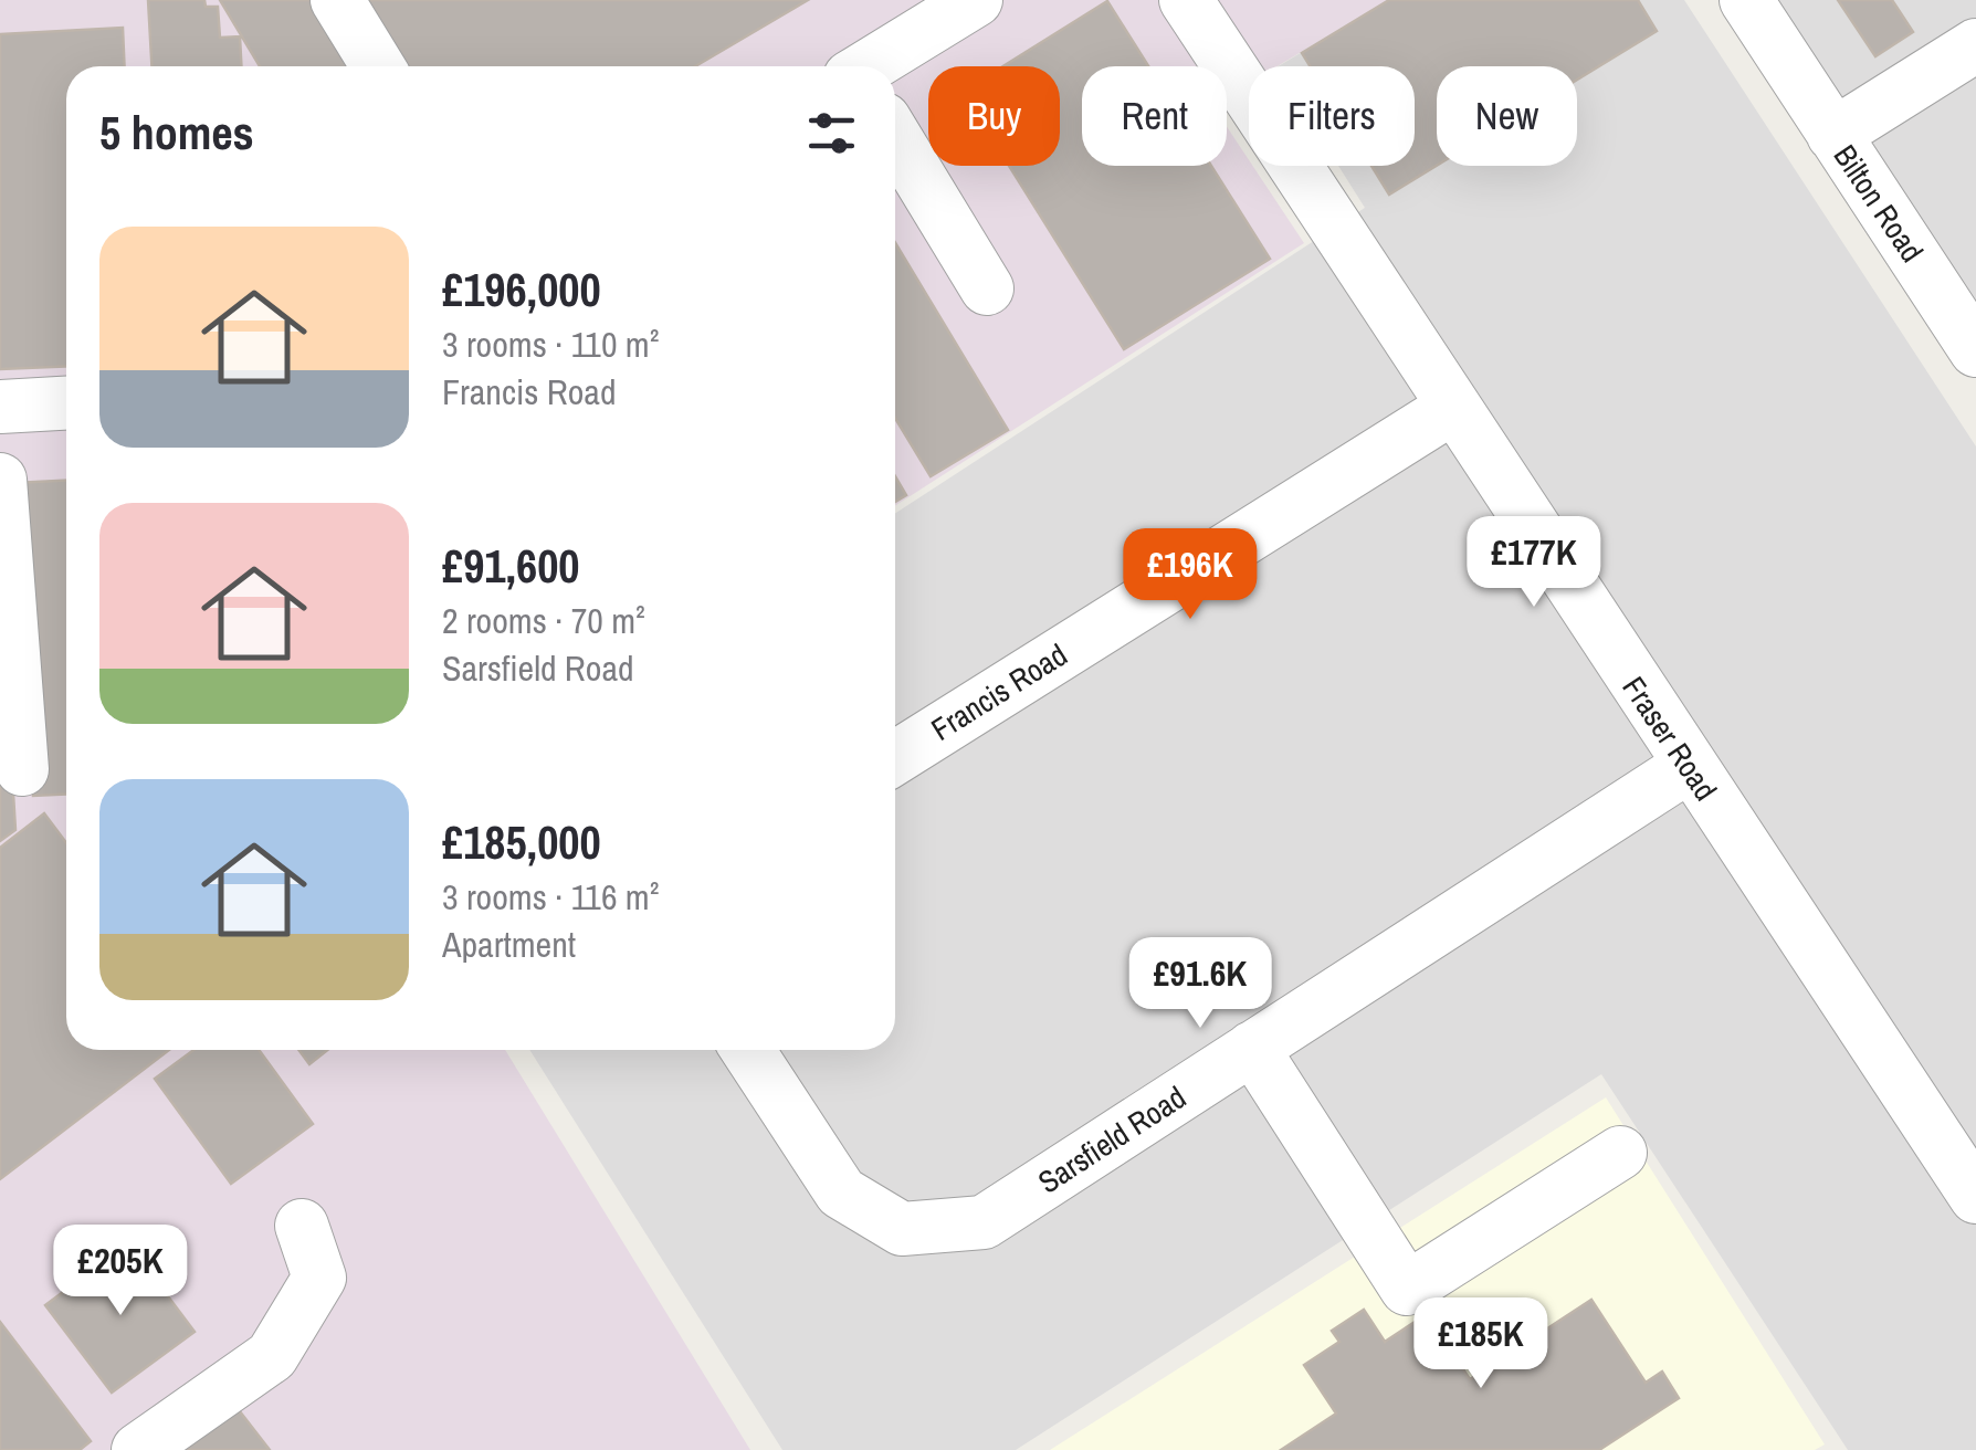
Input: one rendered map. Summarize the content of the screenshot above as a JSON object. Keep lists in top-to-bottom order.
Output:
{
  "streets": {
    "street": [
      "Bilton Road",
      "Francis Road",
      "Fraser Road",
      "Sarsfield Road"
    ]
  },
  "crossings": [
    ["Francis Road", "Fraser Road"],
    ["Fraser Road", "Sarsfield Road"]
  ],
  "page": {
    "chip": [
      "Buy",
      "Rent",
      "Filters",
      "New"
    ],
    "heading": "5 homes",
    "list": [
      {
        "name": "£196,000",
        "note": "3 rooms · 110 m² · Francis Road"
      },
      {
        "name": "£91,600",
        "note": "2 rooms · 70 m² · Sarsfield Road"
      },
      {
        "name": "£185,000",
        "note": "3 rooms · 116 m² · Apartment"
      }
    ],
    "price": [
      "£177K",
      "£196K",
      "£91.6K",
      "£205K",
      "£185K"
    ]
  }
}
